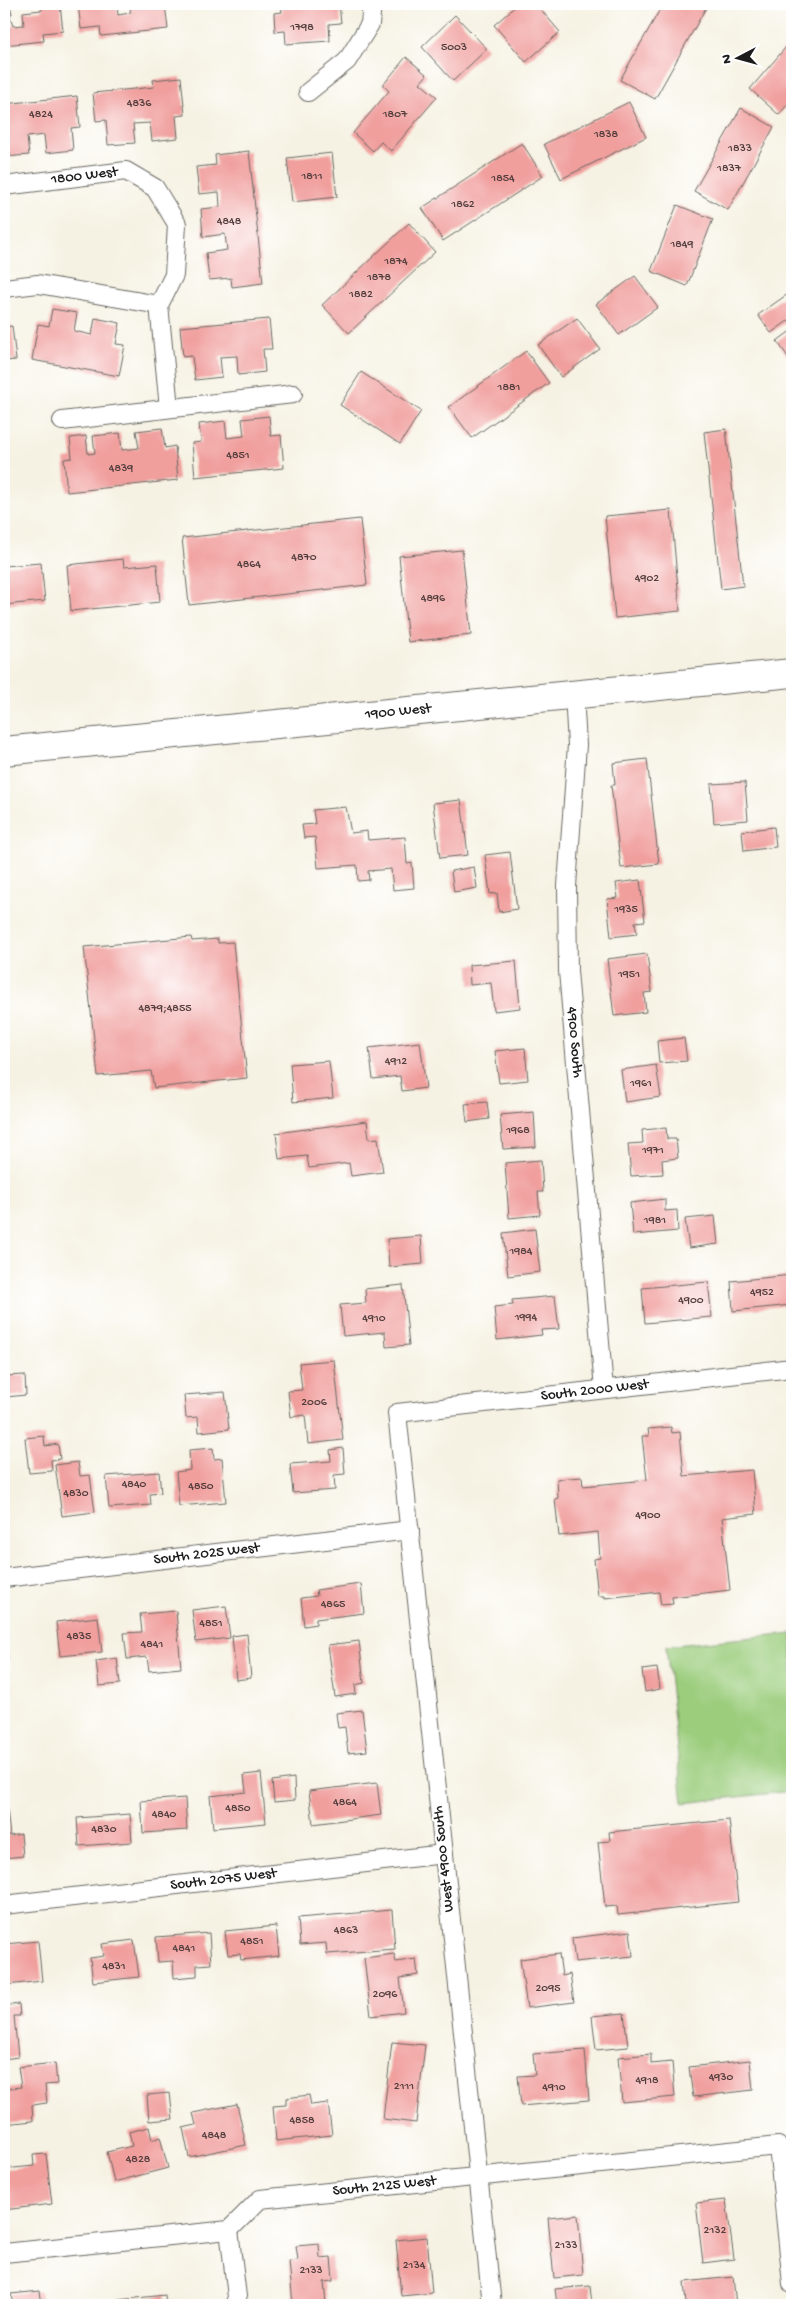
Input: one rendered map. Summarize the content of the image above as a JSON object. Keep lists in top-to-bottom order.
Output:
{
  "streets": {
    "main road": ["1900 West"],
    "street": [
      "1800 West",
      "4900 South",
      "South 2000 West",
      "South 2025 West",
      "West 4900 South",
      "South 2075 West",
      "South 2125 West"
    ]
  },
  "crossings": [
    ["1900 West", "4900 South"],
    ["4900 South", "South 2000 West"],
    ["South 2000 West", "West 4900 South"],
    ["South 2025 West", "West 4900 South"],
    ["West 4900 South", "South 2075 West"],
    ["West 4900 South", "South 2125 West"]
  ],
  "house_numbers": [
    "1798",
    "5003",
    "4836",
    "4824",
    "1807",
    "1838",
    "1833",
    "1837",
    "1811",
    "1854",
    "1862",
    "4848",
    "1849",
    "1874",
    "1878",
    "1882",
    "1881",
    "4851",
    "4839",
    "4870",
    "4864",
    "4902",
    "4896",
    "1935",
    "1951",
    "4879;4855",
    "4912",
    "1961",
    "1968",
    "1971",
    "1981",
    "1984",
    "4952",
    "4900",
    "1994",
    "4910",
    "2006",
    "4840",
    "4850",
    "4830",
    "4900",
    "4865",
    "4851",
    "4835",
    "4841",
    "4864",
    "4850",
    "4840",
    "4830",
    "4863",
    "4851",
    "4841",
    "4831",
    "2095",
    "2096",
    "4930",
    "4918",
    "2111",
    "4910",
    "4858",
    "4848",
    "4828",
    "2132",
    "2133",
    "2134",
    "2133"
  ],
  "north": "left"
}
